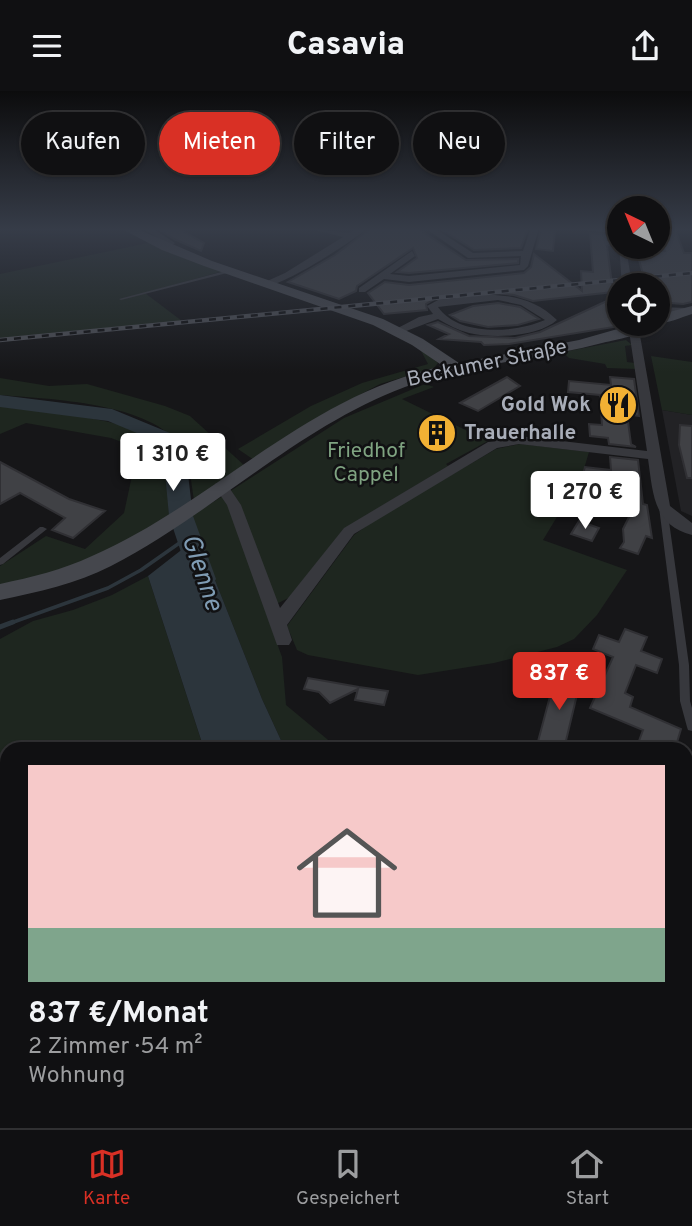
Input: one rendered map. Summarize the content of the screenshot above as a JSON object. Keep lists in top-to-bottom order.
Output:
{
  "streets": {
    "main road": ["Beckumer Straße"]
  },
  "water": ["Glenne"],
  "parks": ["Friedhof Cappel"],
  "places": {
    "restaurant": ["Gold Wok"],
    "building": ["Trauerhalle"]
  },
  "north": "top left",
  "page": {
    "header": "Casavia",
    "chip": [
      "Kaufen",
      "Mieten",
      "Filter",
      "Neu"
    ],
    "price": ["1 310 €", "1 270 €", "837 €"],
    "list": [
      {
        "name": "837 €/Monat",
        "note": "2 Zimmer · 54 m² · Wohnung"
      }
    ],
    "tabs": ["Karte", "Gespeichert", "Start"]
  }
}
